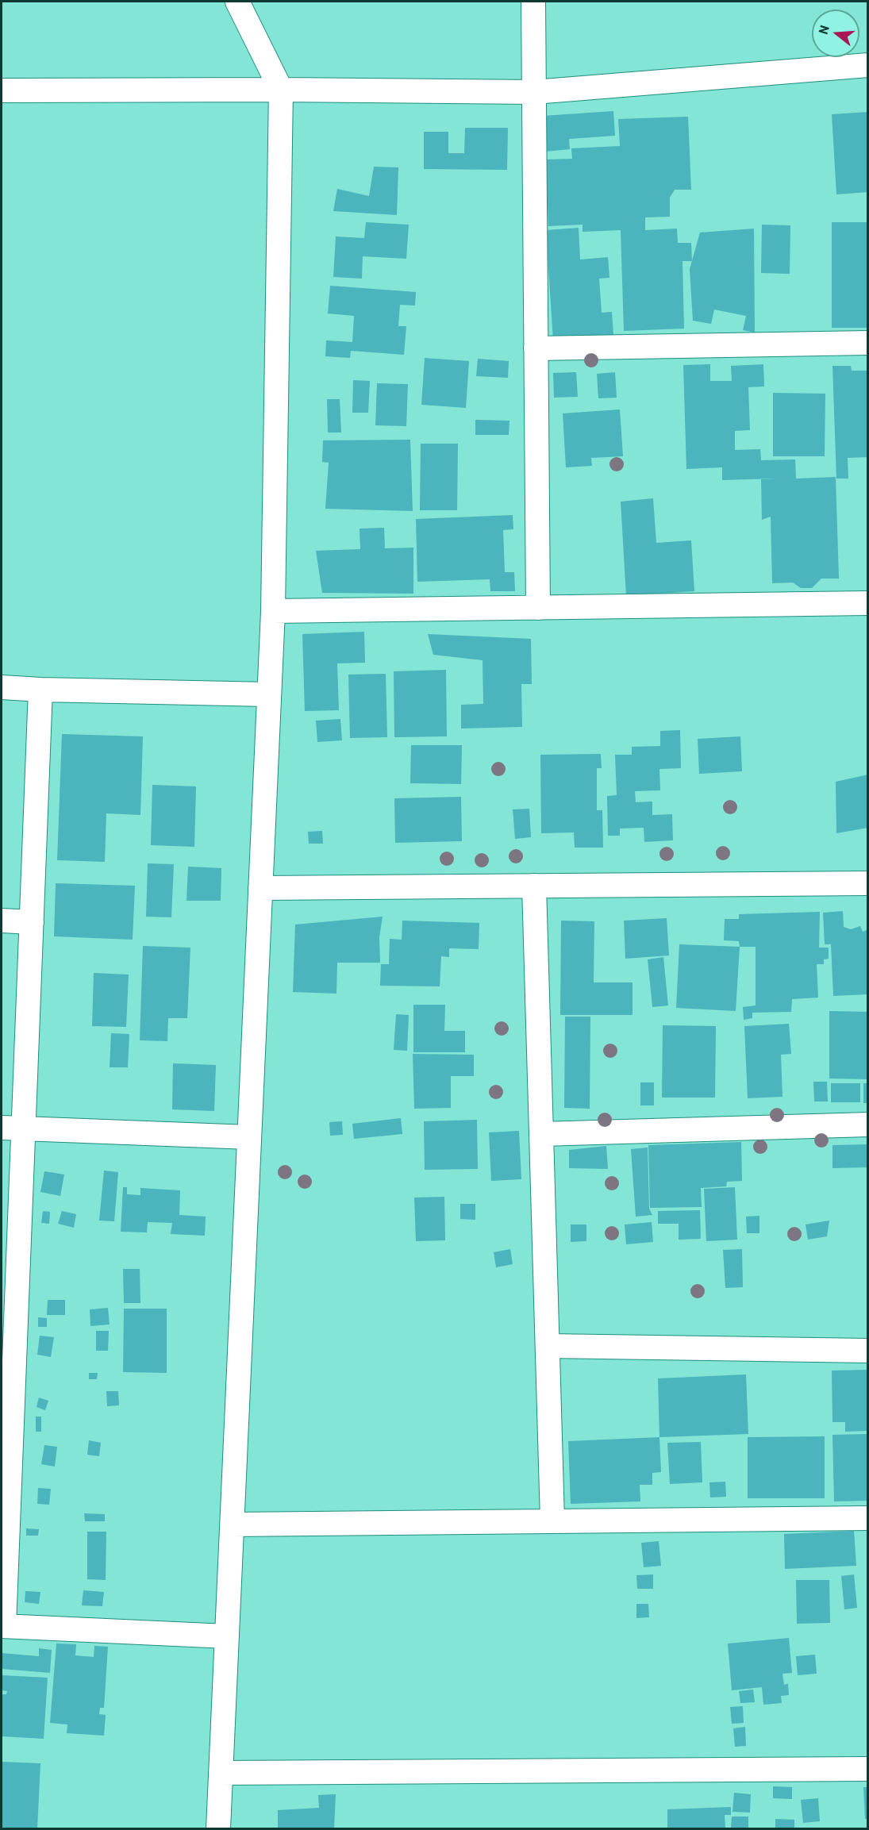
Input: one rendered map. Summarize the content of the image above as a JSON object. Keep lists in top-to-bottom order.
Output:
{
  "north": "left"
}
